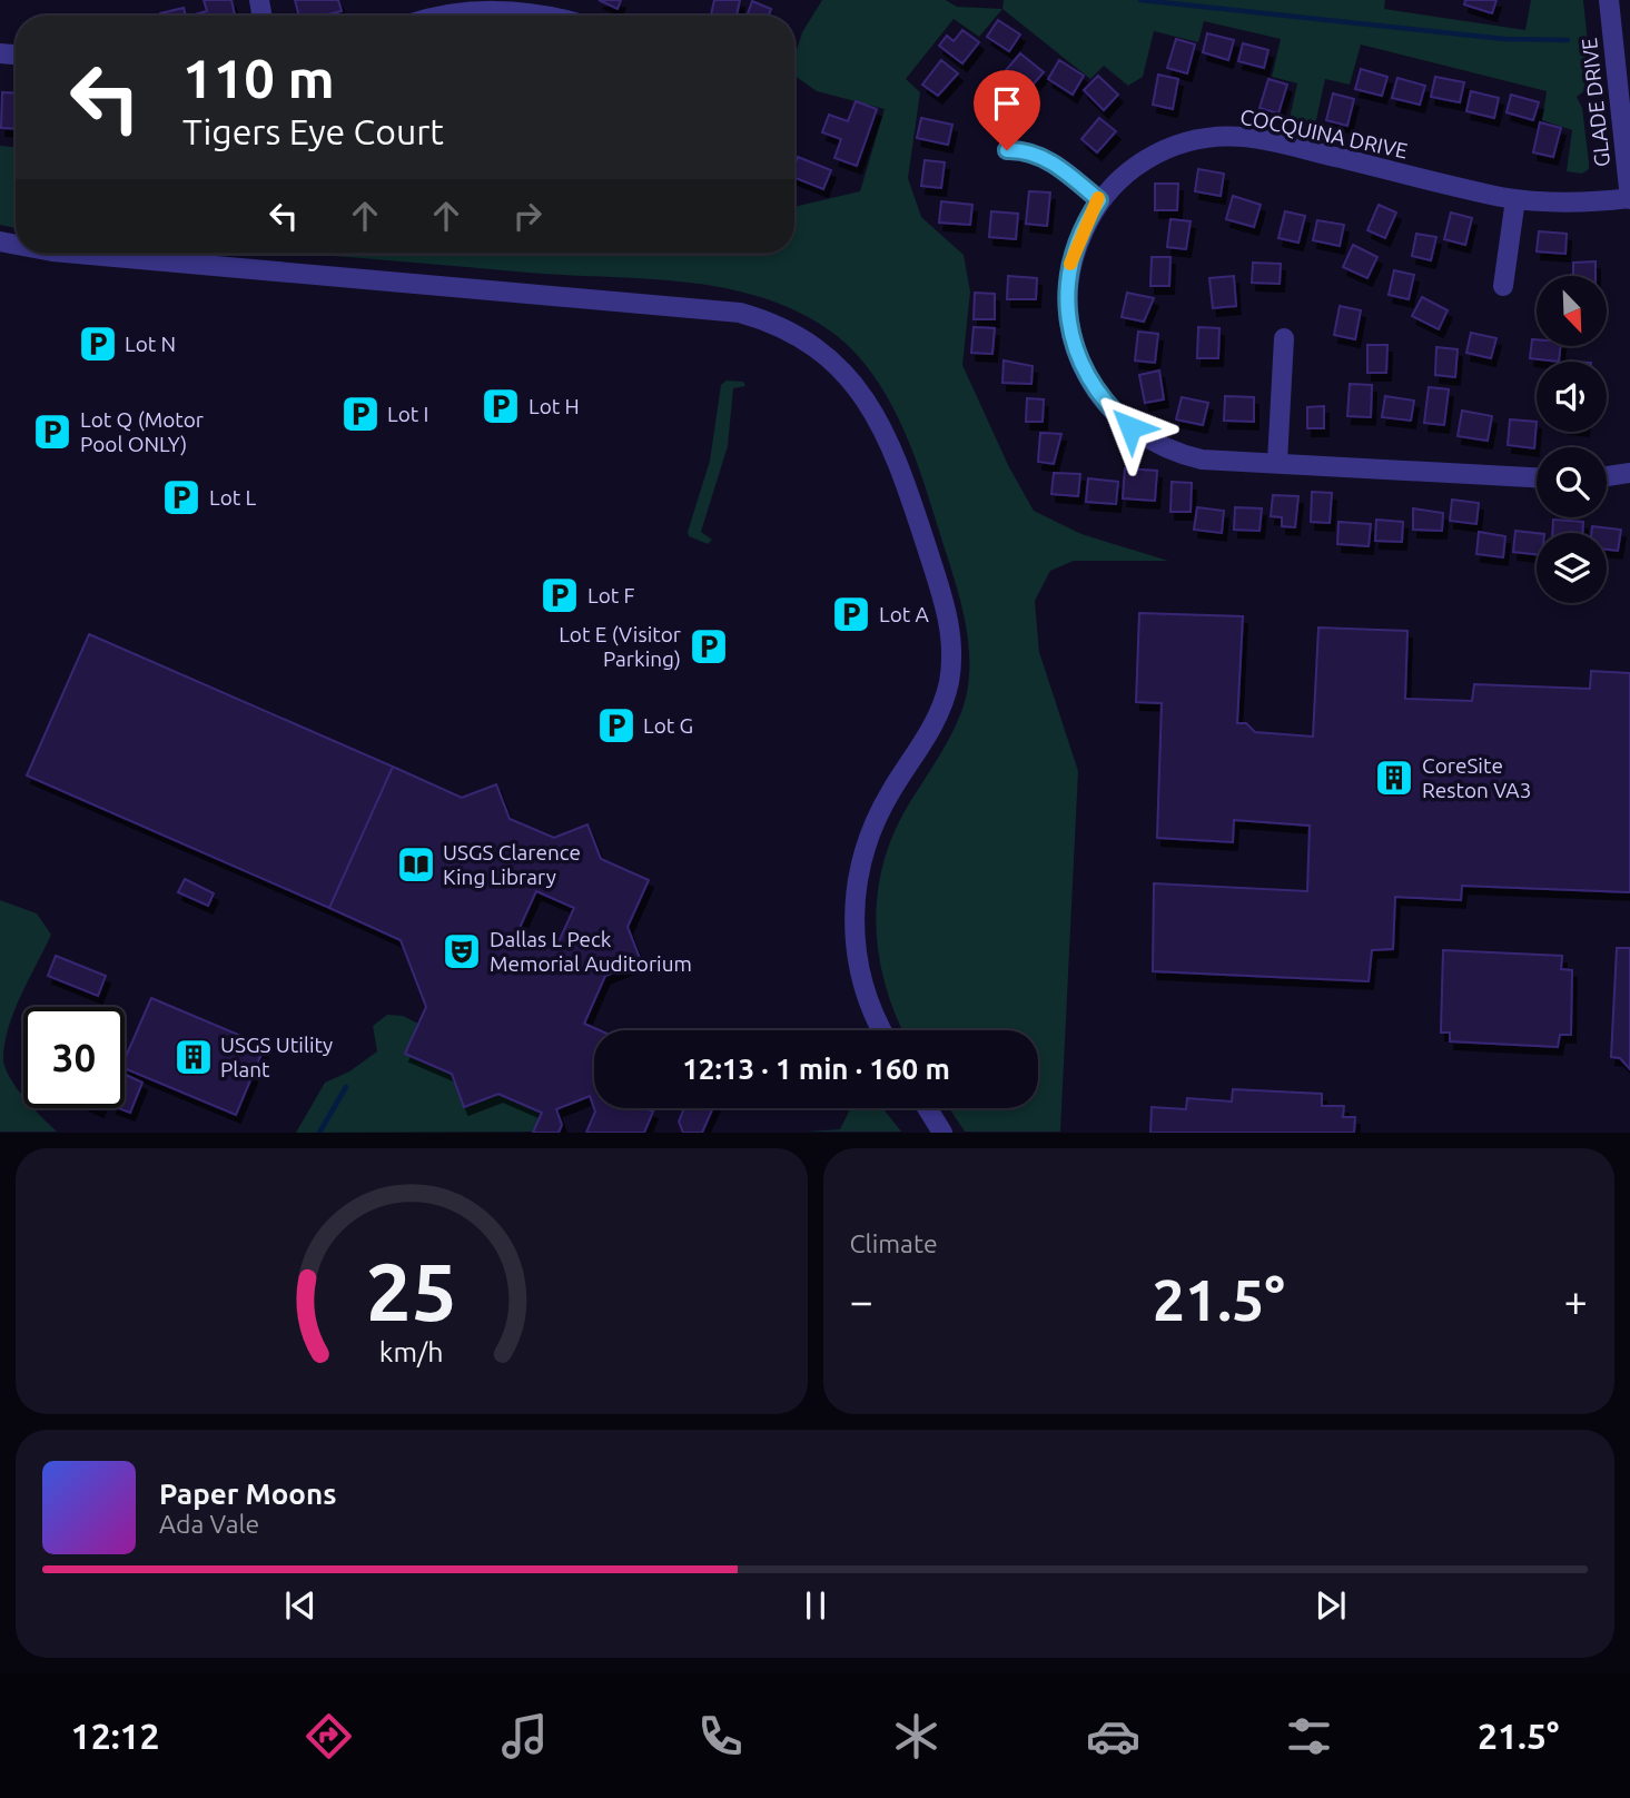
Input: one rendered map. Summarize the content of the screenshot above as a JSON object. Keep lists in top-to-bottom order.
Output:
{
  "streets": {
    "street": ["GLADE DRIVE", "COCQUINA DRIVE"]
  },
  "crossings": [
    ["GLADE DRIVE", "COCQUINA DRIVE"]
  ],
  "places": {
    "parking": [
      "Lot N",
      "Lot H",
      "Lot I",
      "Lot Q (Motor Pool ONLY)",
      "Lot L",
      "Lot F",
      "Lot A",
      "Lot E (Visitor Parking)",
      "Lot G"
    ],
    "building": ["CoreSite Reston VA3", "USGS Utility Plant"],
    "library": ["USGS Clarence King Library"],
    "theatre": ["Dallas L Peck Memorial Auditorium"]
  },
  "north": "bottom right",
  "page": {
    "turn": ["110 m", "Tigers Eye Court"],
    "limit": "30",
    "trip": "12:13 · 1 min · 160 m",
    "tile": "Climate",
    "heat": ["−", "21.5°", "+"],
    "song": ["Paper Moons", "Ada Vale"],
    "tabs": ["12:12", "21.5°"],
    "gauge": ["25", "km/h"]
  }
}
